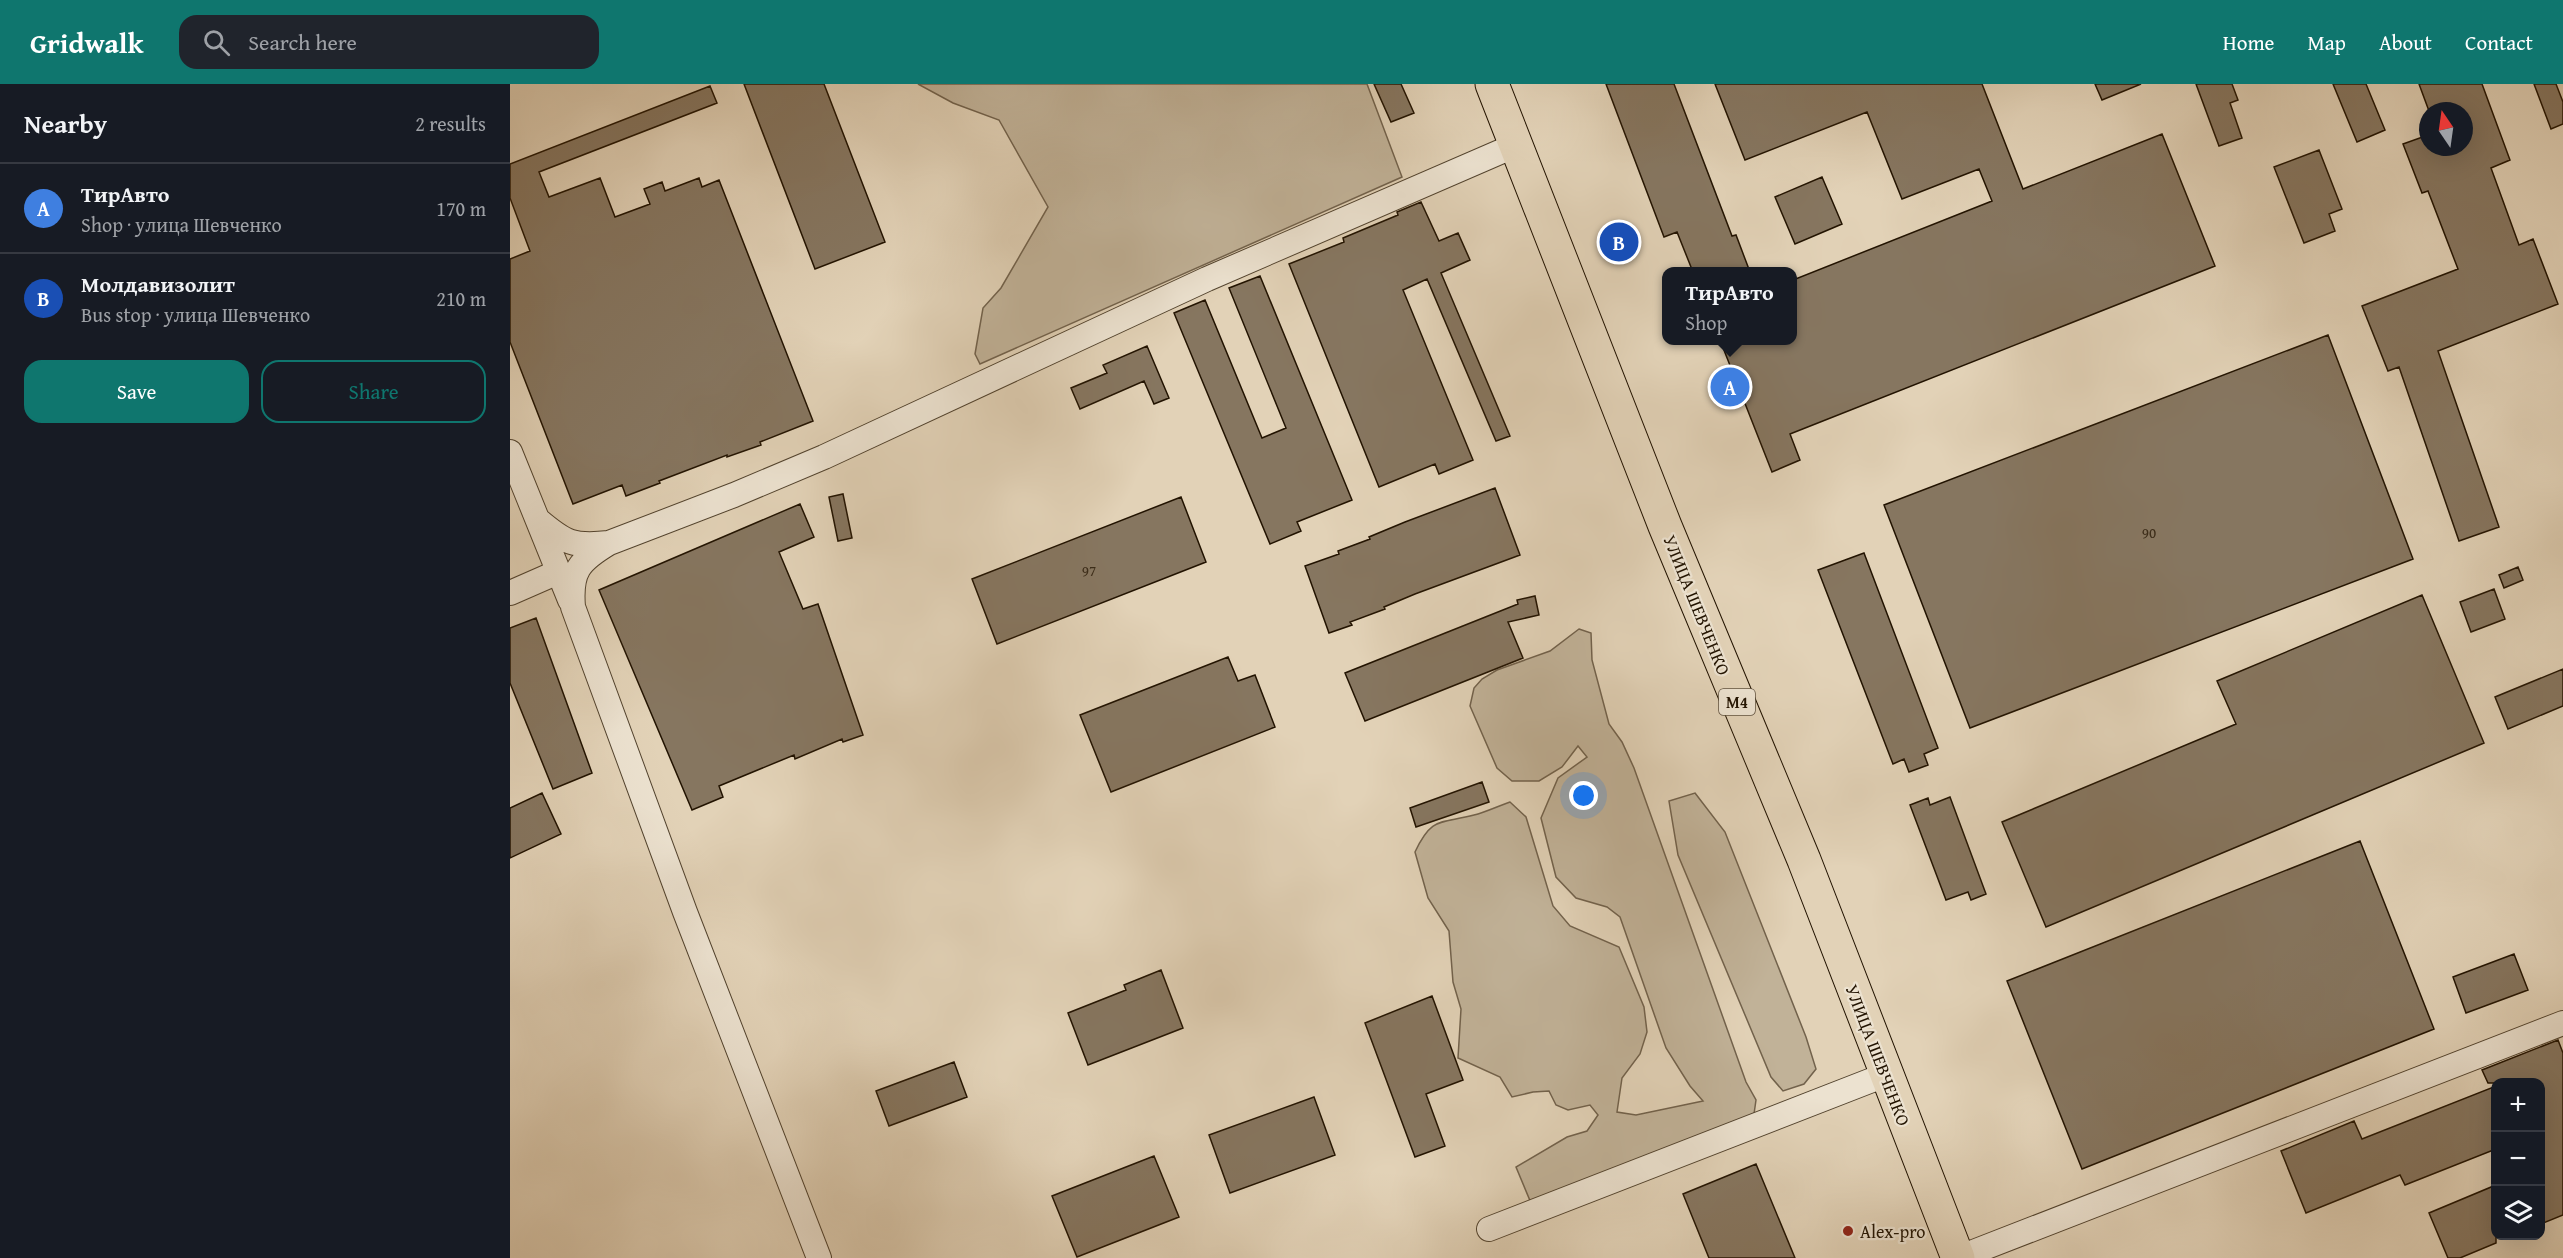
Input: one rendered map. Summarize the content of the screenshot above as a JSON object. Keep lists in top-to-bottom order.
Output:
{
  "streets": {
    "highway": ["УЛИЦА ШЕВЧЕНКО", "M4"]
  },
  "places": ["Alex-pro"],
  "house_numbers": ["90", "97"],
  "north": "top",
  "page": {
    "header": "Gridwalk",
    "search": "Search here",
    "nav": [
      "Home",
      "Map",
      "About",
      "Contact"
    ],
    "heading": ["Nearby", "2 results"],
    "list": [
      {
        "mark": "A",
        "name": "ТирАвто",
        "note": "Shop · улица Шевченко",
        "value": "170 m"
      },
      {
        "mark": "B",
        "name": "Молдавизолит",
        "note": "Bus stop · улица Шевченко",
        "value": "210 m"
      }
    ],
    "pins": ["B", "A"],
    "popup": ["ТирАвто", "Shop"],
    "buttons": ["Save", "Share"],
    "map_buttons": ["+", "−"]
  }
}
